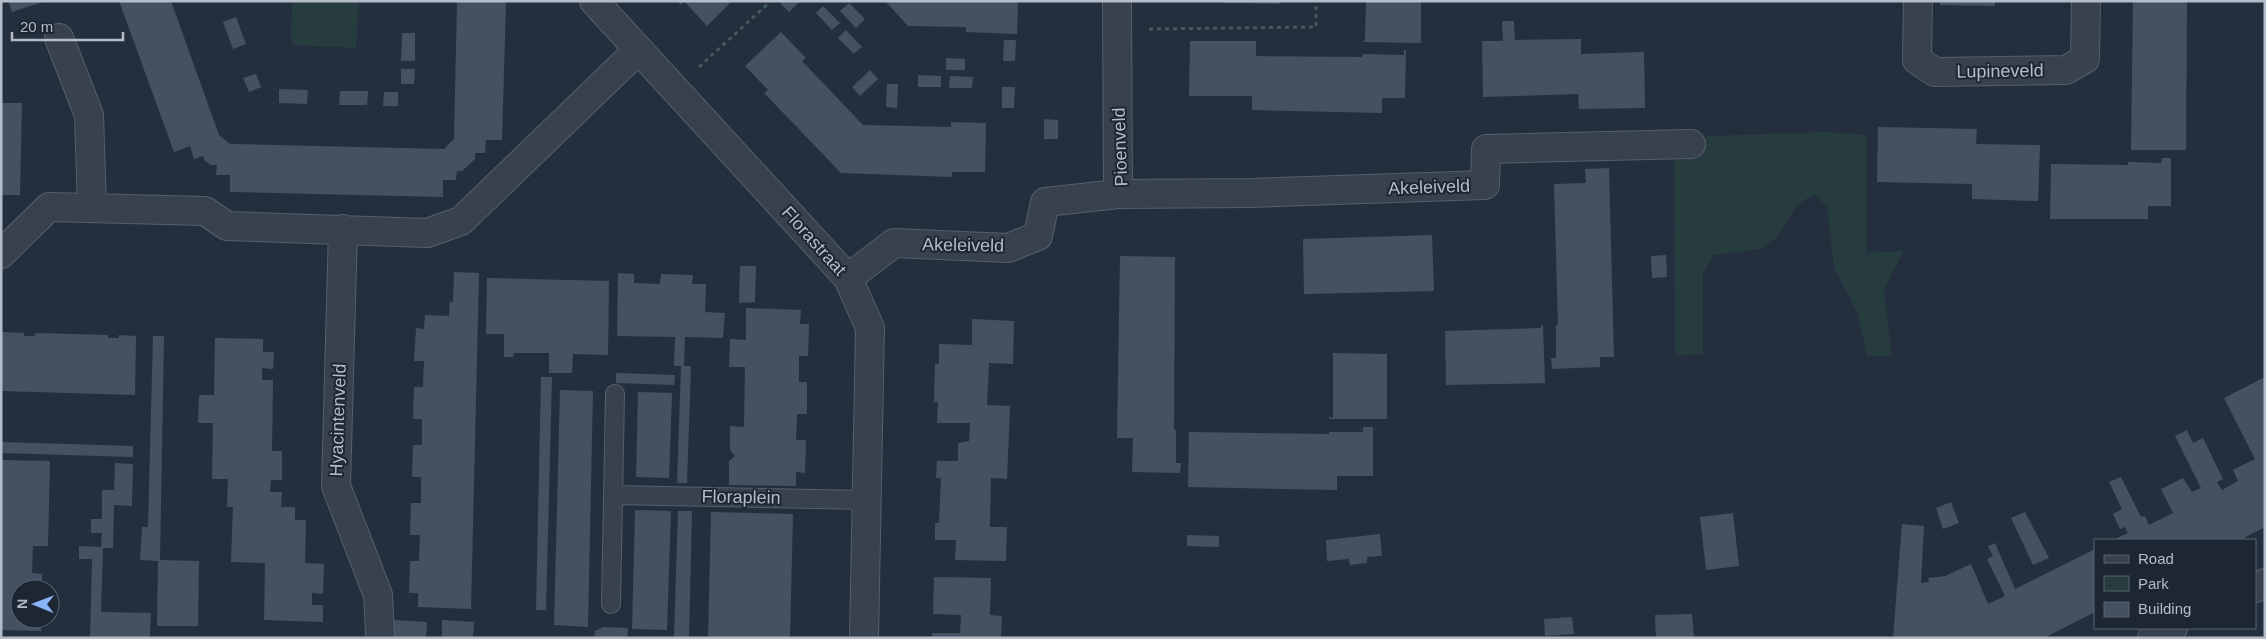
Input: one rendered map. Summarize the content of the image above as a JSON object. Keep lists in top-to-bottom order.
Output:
{
  "streets": {
    "street": [
      "Lupineveld",
      "Pioenveld",
      "Akeleiveld",
      "Florastraat",
      "Hyacintenveld"
    ],
    "lane": ["Floraplein"]
  },
  "crossings": [
    ["Pioenveld", "Akeleiveld"],
    ["Akeleiveld", "Florastraat"],
    ["Florastraat", "Floraplein"]
  ],
  "legend": ["Road", "Park", "Building"],
  "scale_bar": "20 m",
  "north": "left"
}
